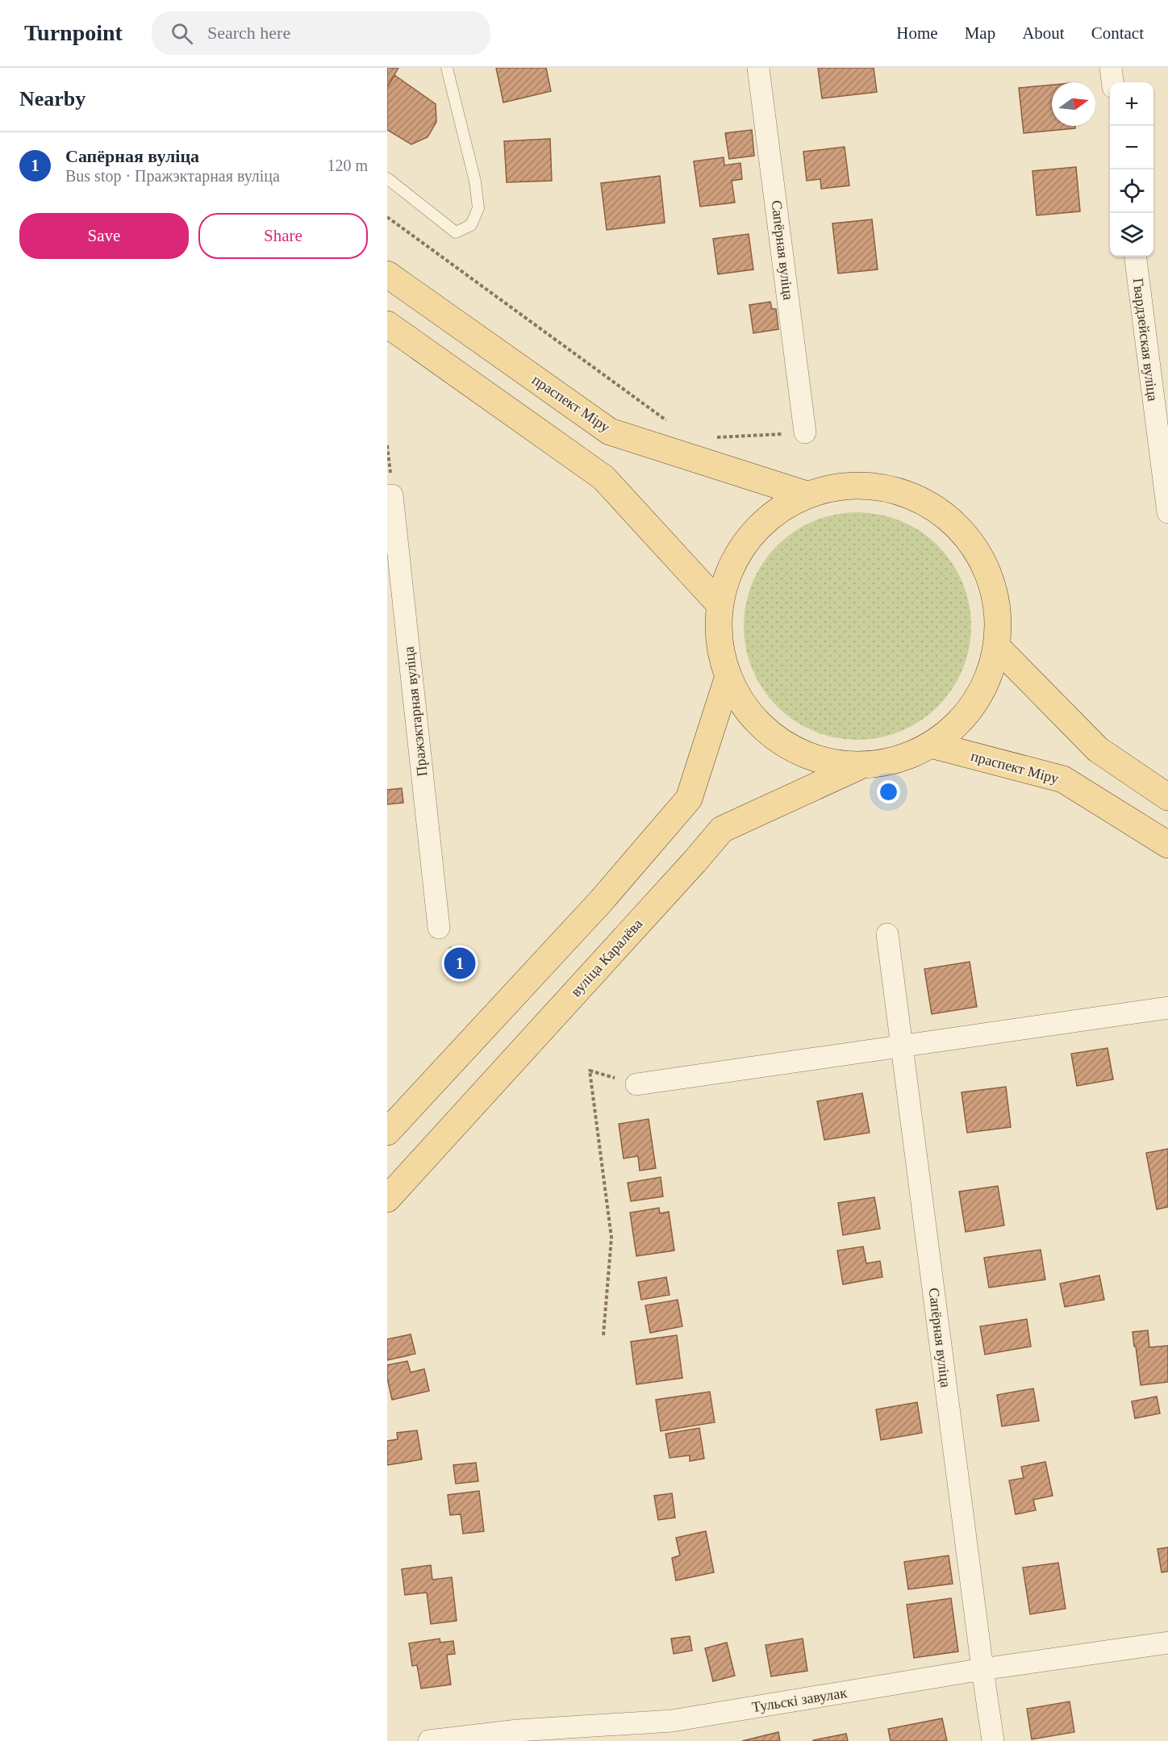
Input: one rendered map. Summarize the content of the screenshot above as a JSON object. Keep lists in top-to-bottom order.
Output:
{
  "streets": {
    "main road": ["праспект Міру", "вуліца Каралёва"],
    "street": [
      "Сапёрная вуліца",
      "Гвардзейская вуліца",
      "Пражэктарная вуліца",
      "Тульскі завулак"
    ]
  },
  "crossings": [
    ["Сапёрная вуліца", "Тульскі завулак"]
  ],
  "north": "right",
  "page": {
    "header": "Turnpoint",
    "search": "Search here",
    "nav": [
      "Home",
      "Map",
      "About",
      "Contact"
    ],
    "heading": "Nearby",
    "map_buttons": ["+", "−"],
    "list": [
      {
        "mark": "1",
        "name": "Сапёрная вуліца",
        "note": "Bus stop · Пражэктарная вуліца",
        "value": "120 m"
      }
    ],
    "buttons": ["Save", "Share"],
    "pins": "1"
  }
}
